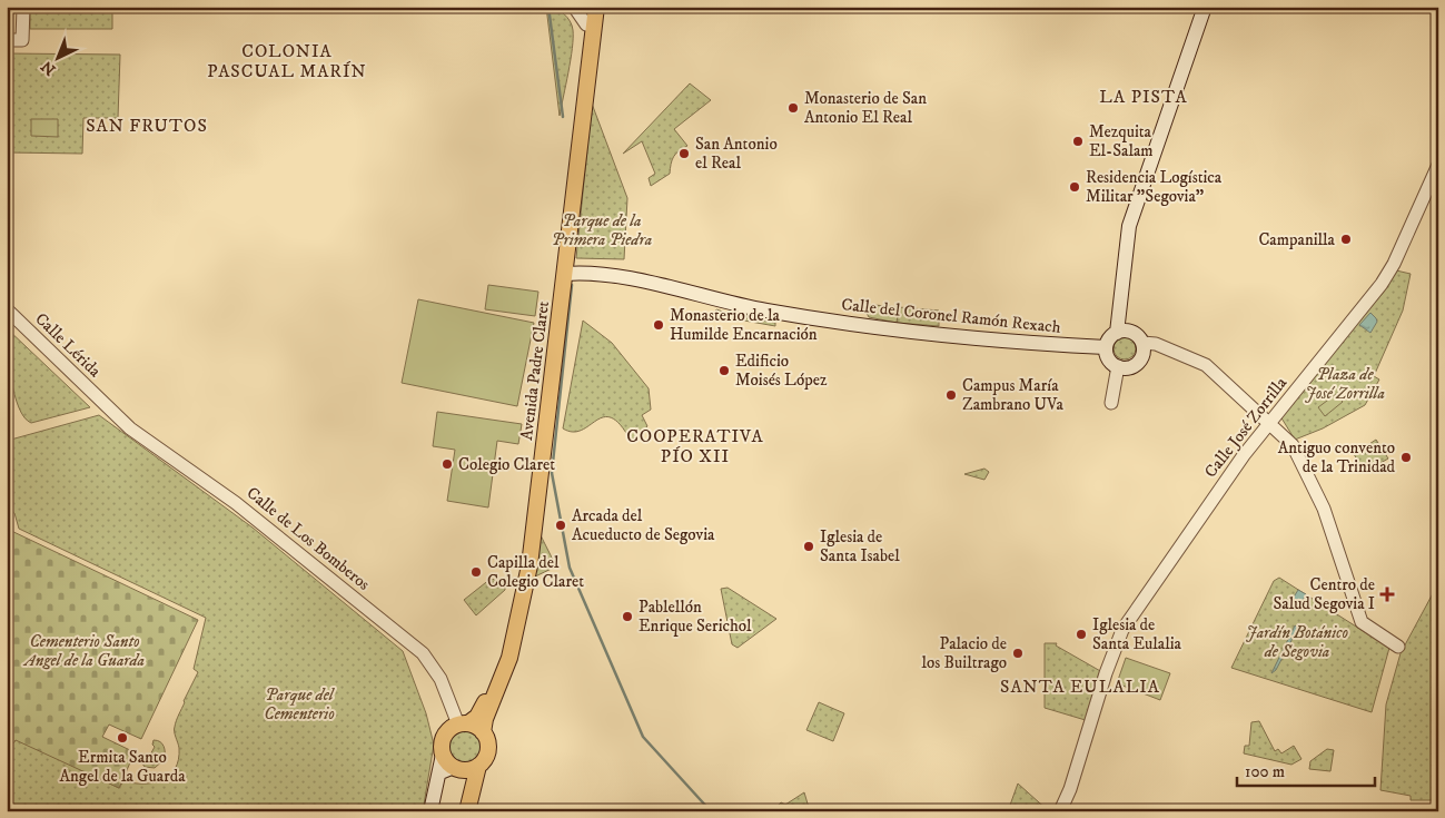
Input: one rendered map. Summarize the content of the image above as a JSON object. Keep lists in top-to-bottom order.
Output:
{
  "streets": {
    "main road": ["Calle del Coronel Ramón Rexach", "Avenida Padre Claret"],
    "street": ["Calle Lérida", "Calle José Zorrilla", "Calle de Los Bomberos"]
  },
  "crossings": [
    ["Calle del Coronel Ramón Rexach", "Avenida Padre Claret"],
    ["Calle Lérida", "Calle de Los Bomberos"],
    ["Avenida Padre Claret", "Calle de Los Bomberos"]
  ],
  "districts": [
    "COLONIA PASCUAL MARÍN",
    "LA PISTA",
    "SAN FRUTOS",
    "COOPERATIVA PÍO XII",
    "SANTA EULALIA"
  ],
  "parks": [
    "Parque de la Primera Piedra",
    "Plaza de José Zorrilla",
    "Jardín Botánico de Segovia",
    "Cementerio Santo Angel de la Guarda",
    "Parque del Cementerio"
  ],
  "places": {
    "other": [
      "Monasterio de San Antonio El Real",
      "Mezquita El-Salam",
      "San Antonio el Real",
      "Residencia Logística Militar \"Segovia\"",
      "Campanilla",
      "Monasterio de la Humilde Encarnación",
      "Edificio Moisés López",
      "Campus María Zambrano UVa",
      "Antiguo convento de la Trinidad",
      "Colegio Claret",
      "Arcada del Acueducto de Segovia",
      "Iglesia de Santa Isabel",
      "Capilla del Colegio Claret",
      "Pablellón Enrique Serichol",
      "Iglesia de Santa Eulalia",
      "Palacio de los Builtrago",
      "Ermita Santo Angel de la Guarda"
    ],
    "health": ["Centro de Salud Segovia I"]
  },
  "scale_bar": "100 m",
  "north": "bottom left"
}
